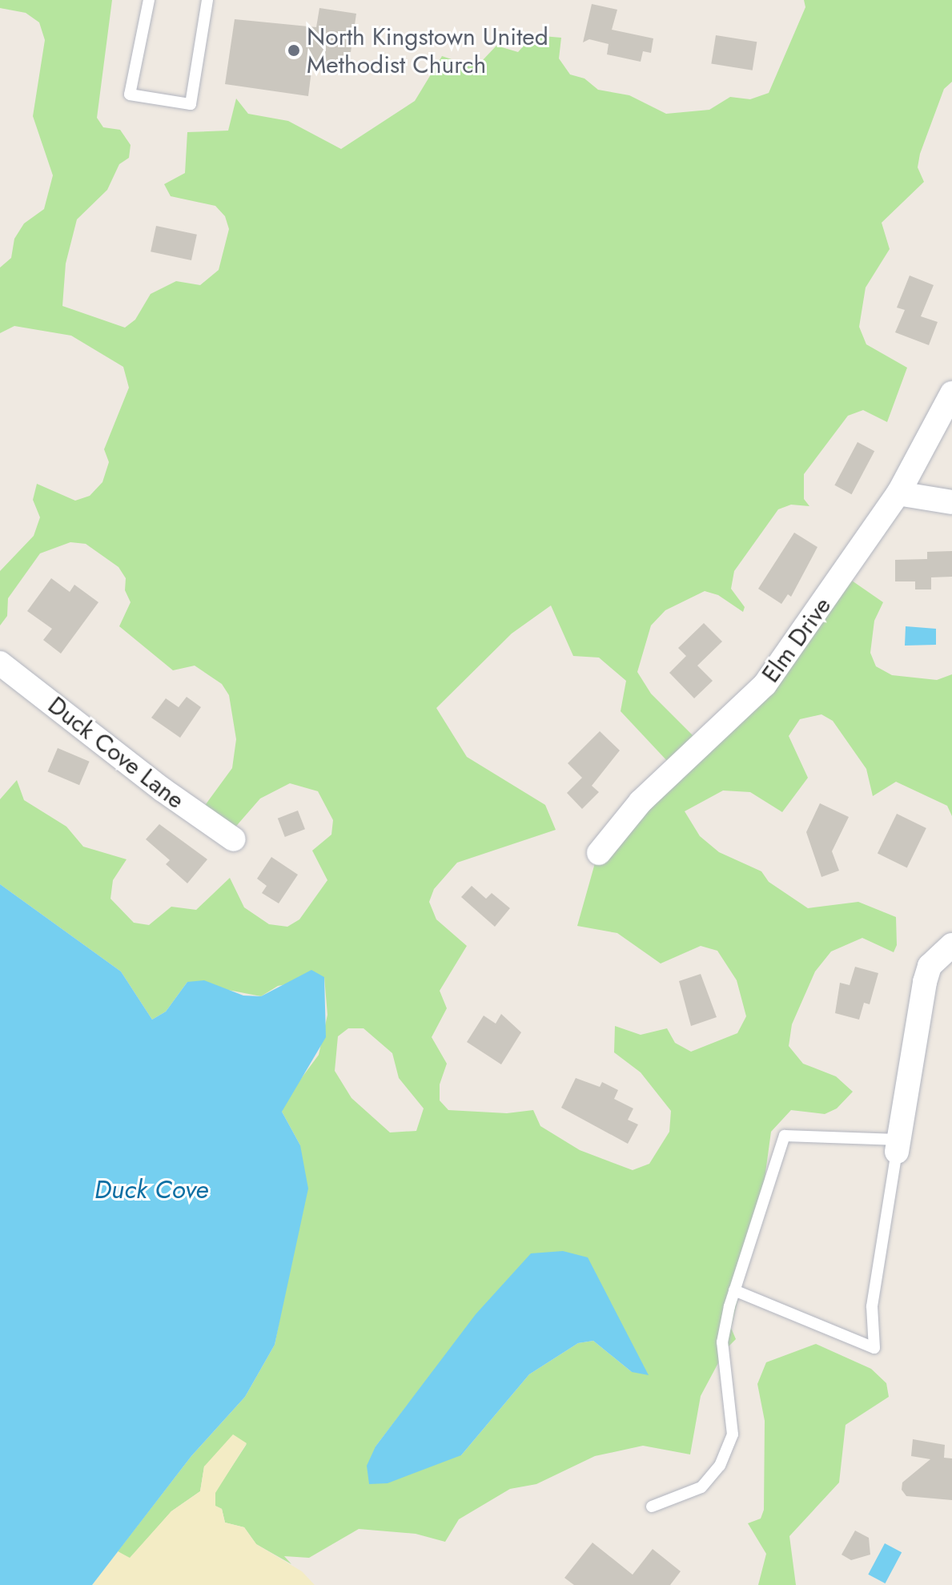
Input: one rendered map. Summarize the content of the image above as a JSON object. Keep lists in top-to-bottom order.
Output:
{
  "streets": {
    "street": ["Elm Drive", "Duck Cove Lane"]
  },
  "water": ["Duck Cove"],
  "places": ["North Kingstown United Methodist Church"]
}
